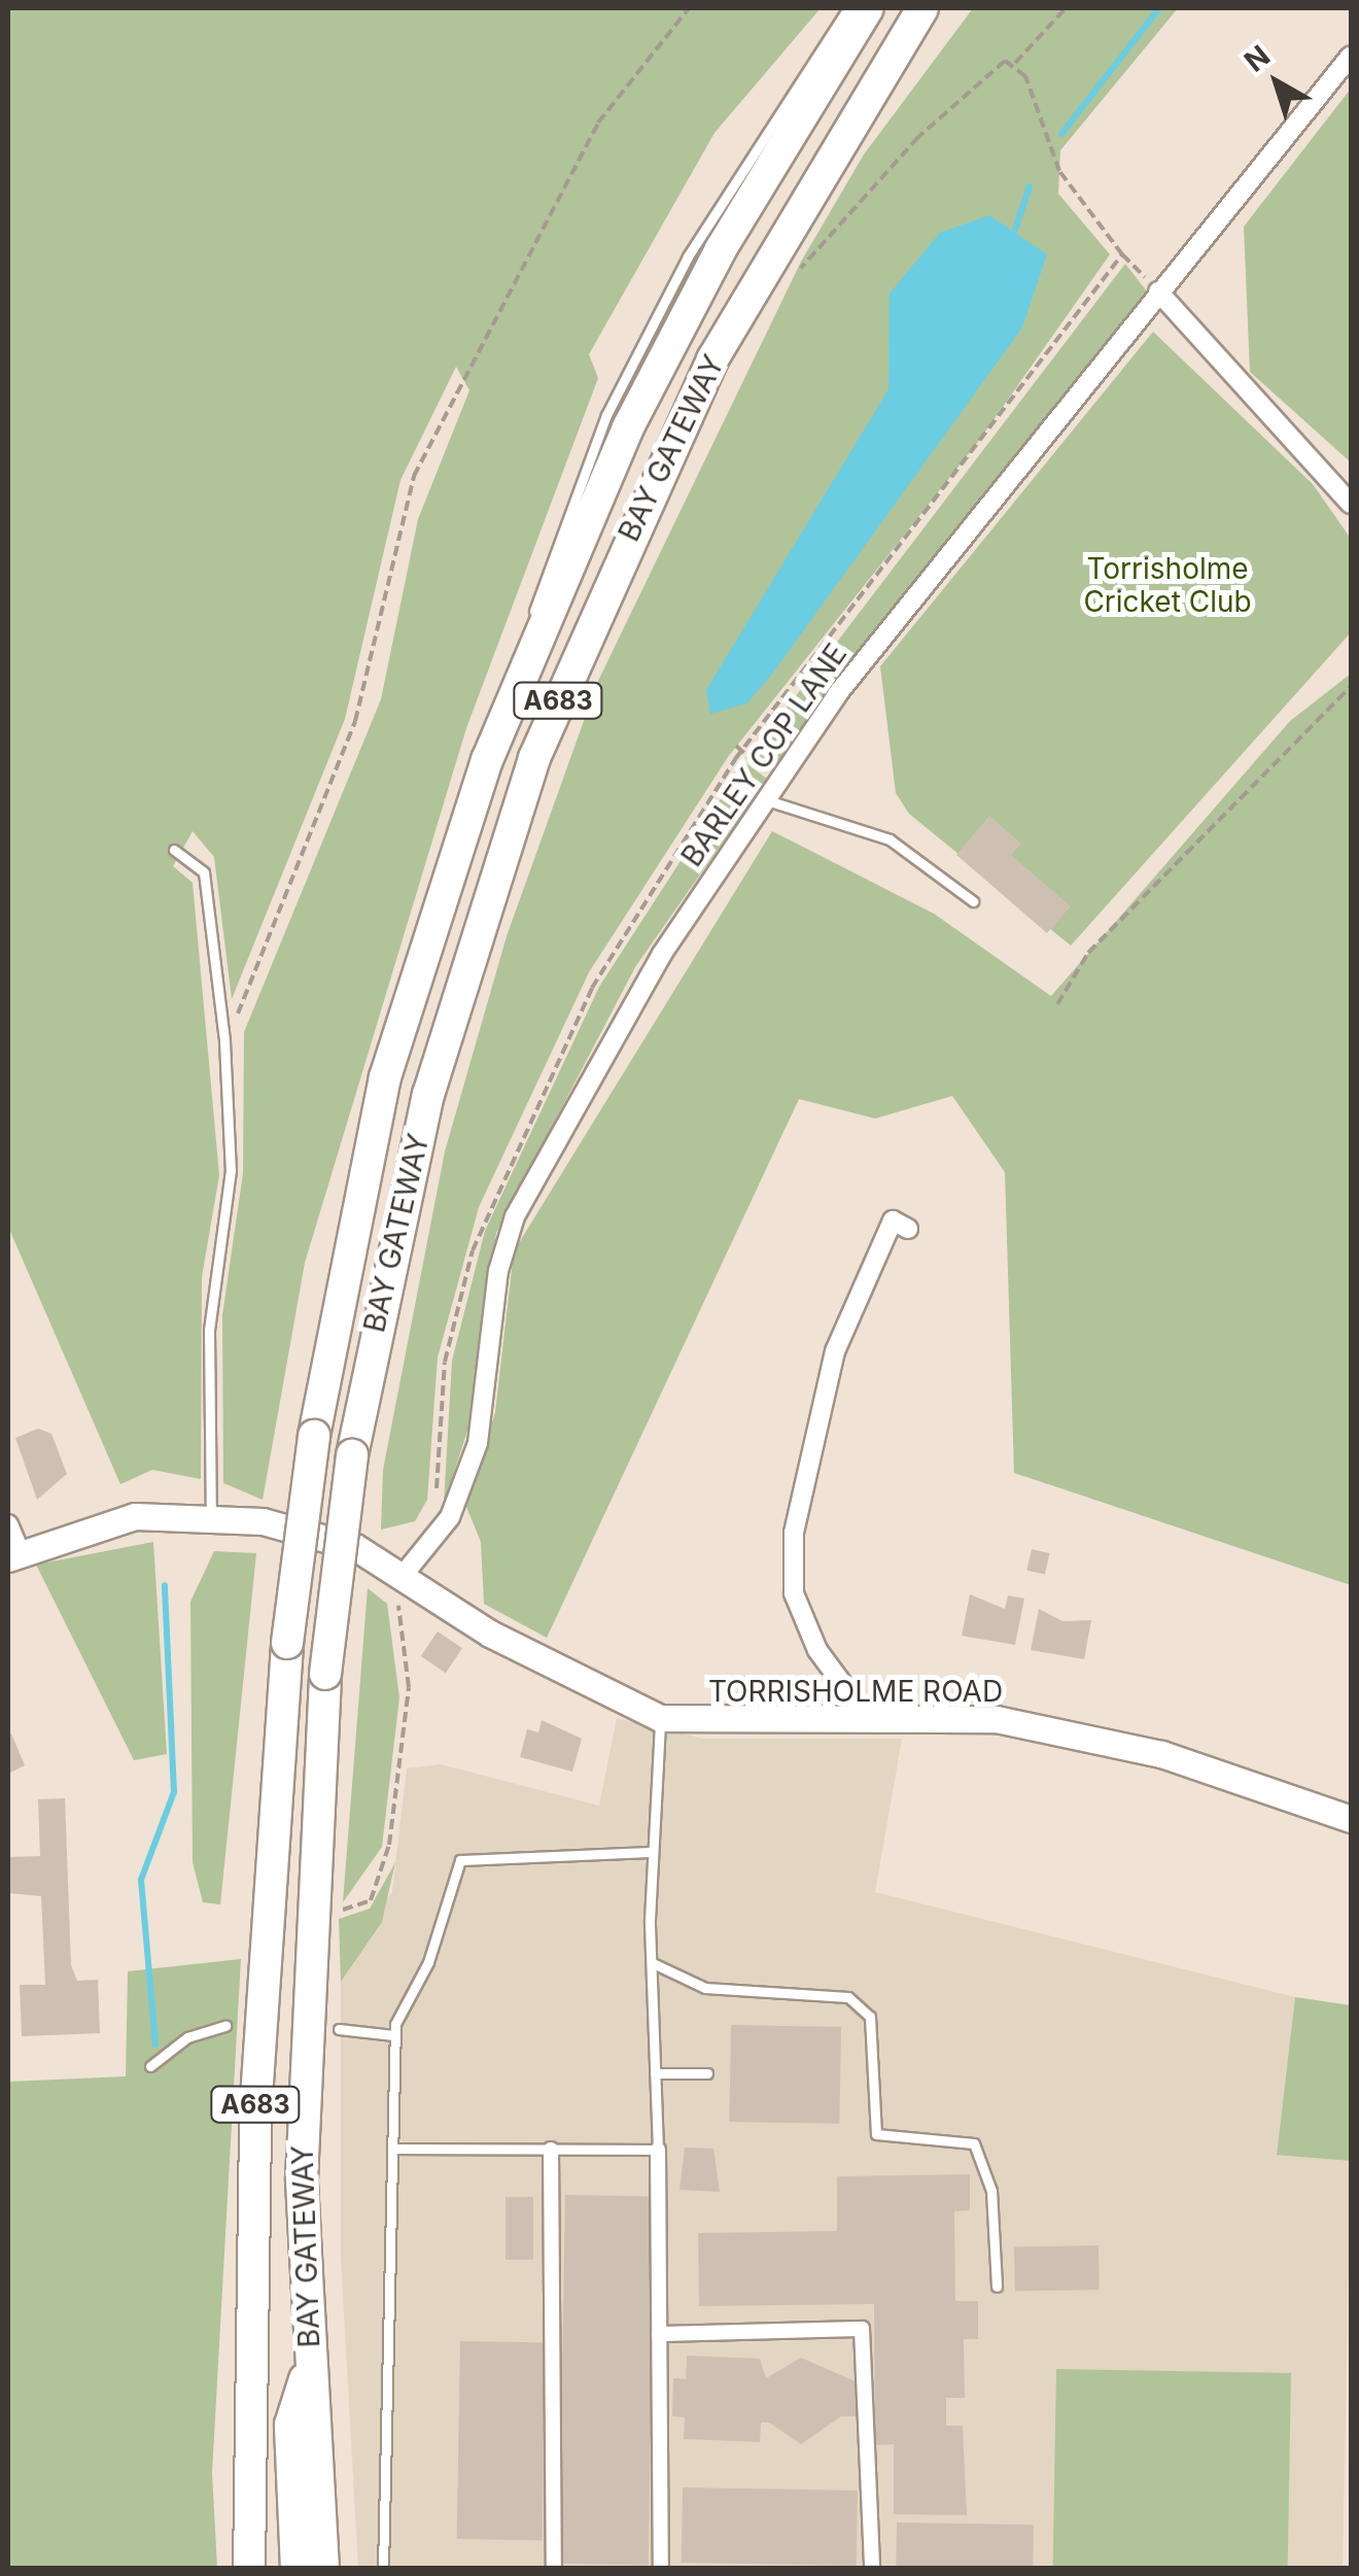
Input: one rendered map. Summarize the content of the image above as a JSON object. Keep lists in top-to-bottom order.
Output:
{
  "streets": {
    "highway": ["BAY GATEWAY", "A683"],
    "main road": ["TORRISHOLME ROAD"],
    "street": ["BARLEY COP LANE"]
  },
  "crossings": [
    ["BARLEY COP LANE", "TORRISHOLME ROAD"]
  ],
  "parks": ["Torrisholme Cricket Club"],
  "north": "top left"
}
